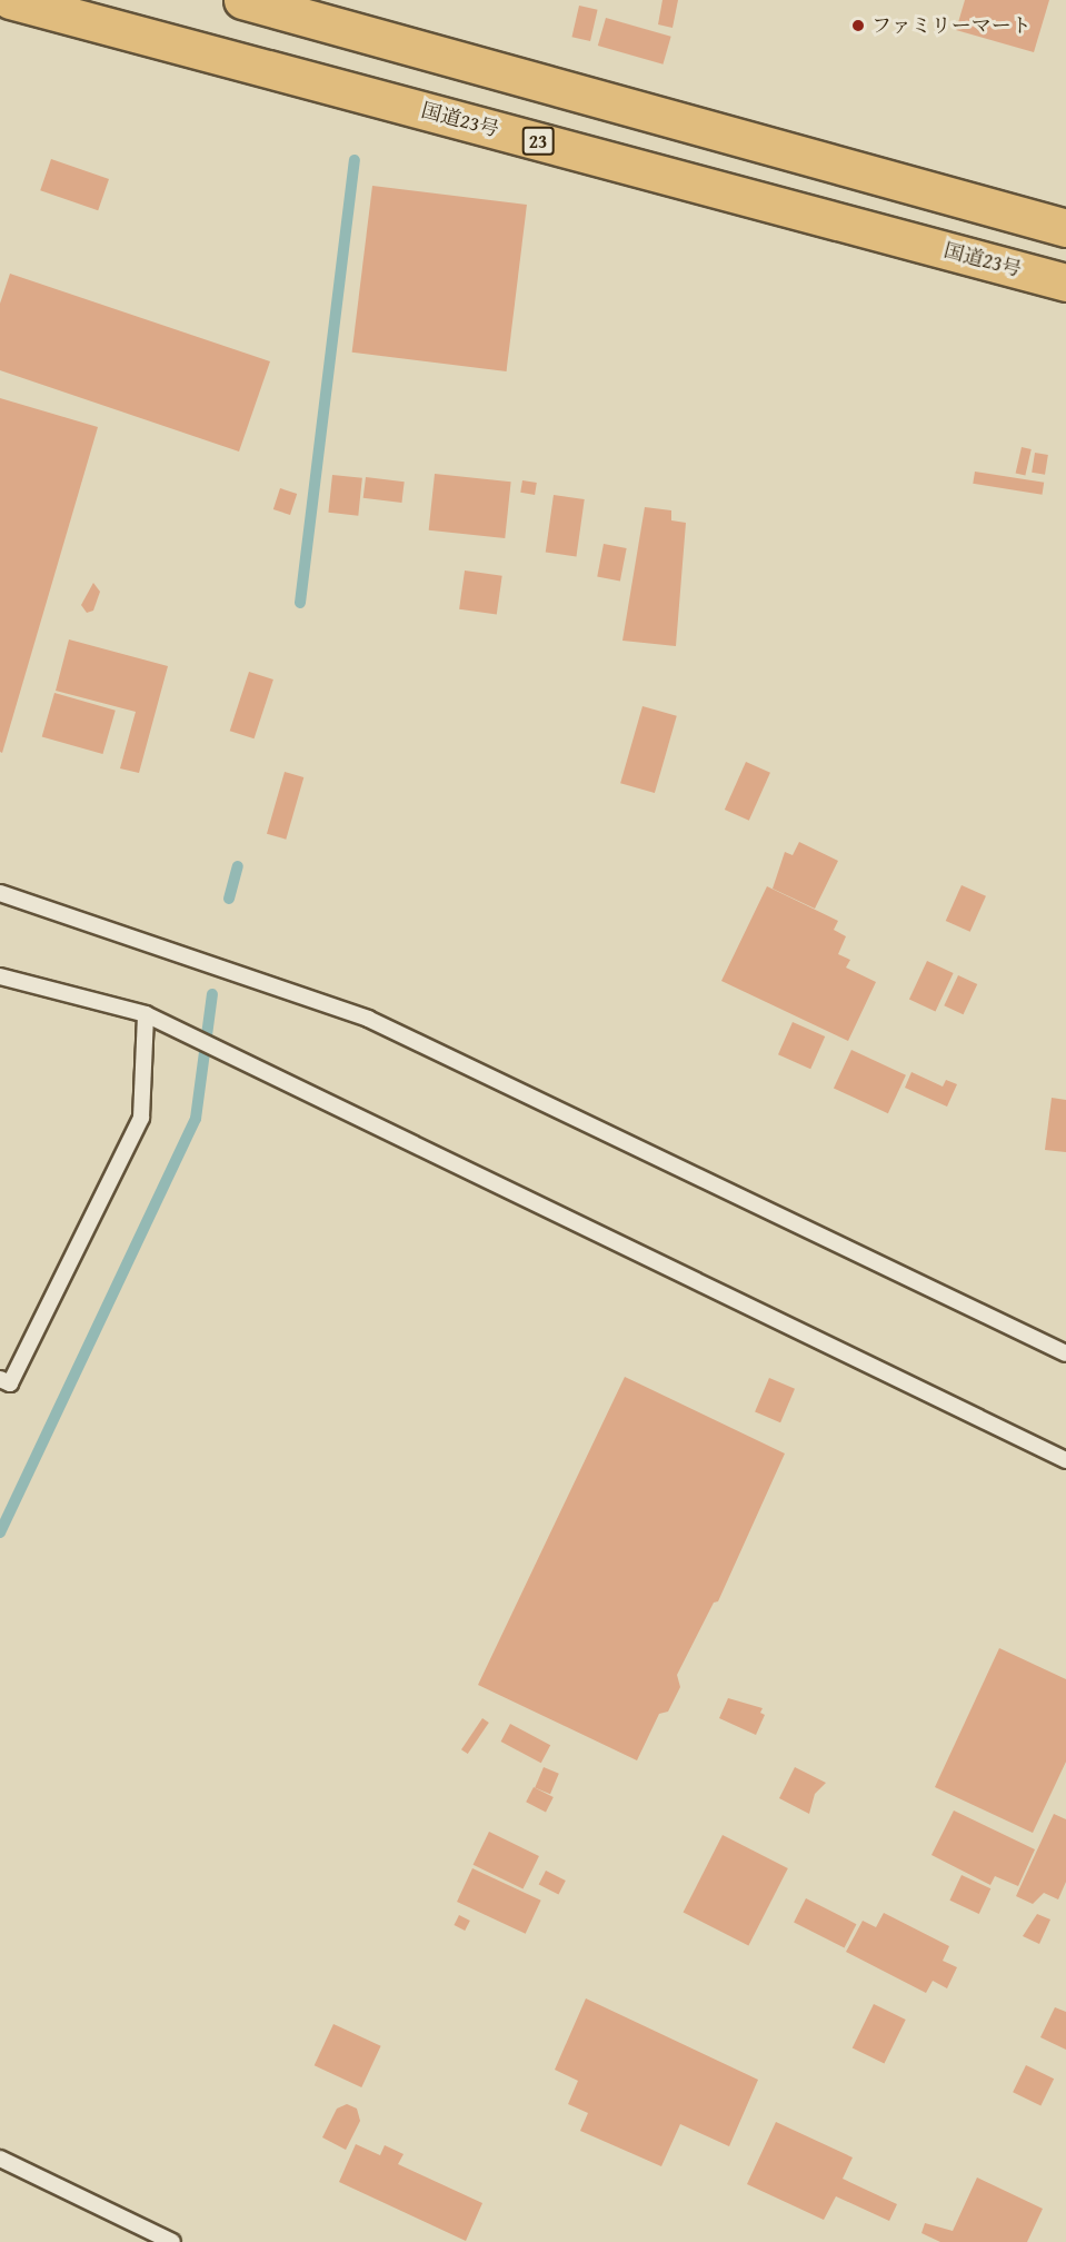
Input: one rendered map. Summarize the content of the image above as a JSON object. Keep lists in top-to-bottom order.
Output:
{
  "streets": {
    "highway": ["国道23号", "23"]
  },
  "places": ["ファミリーマート"]
}
